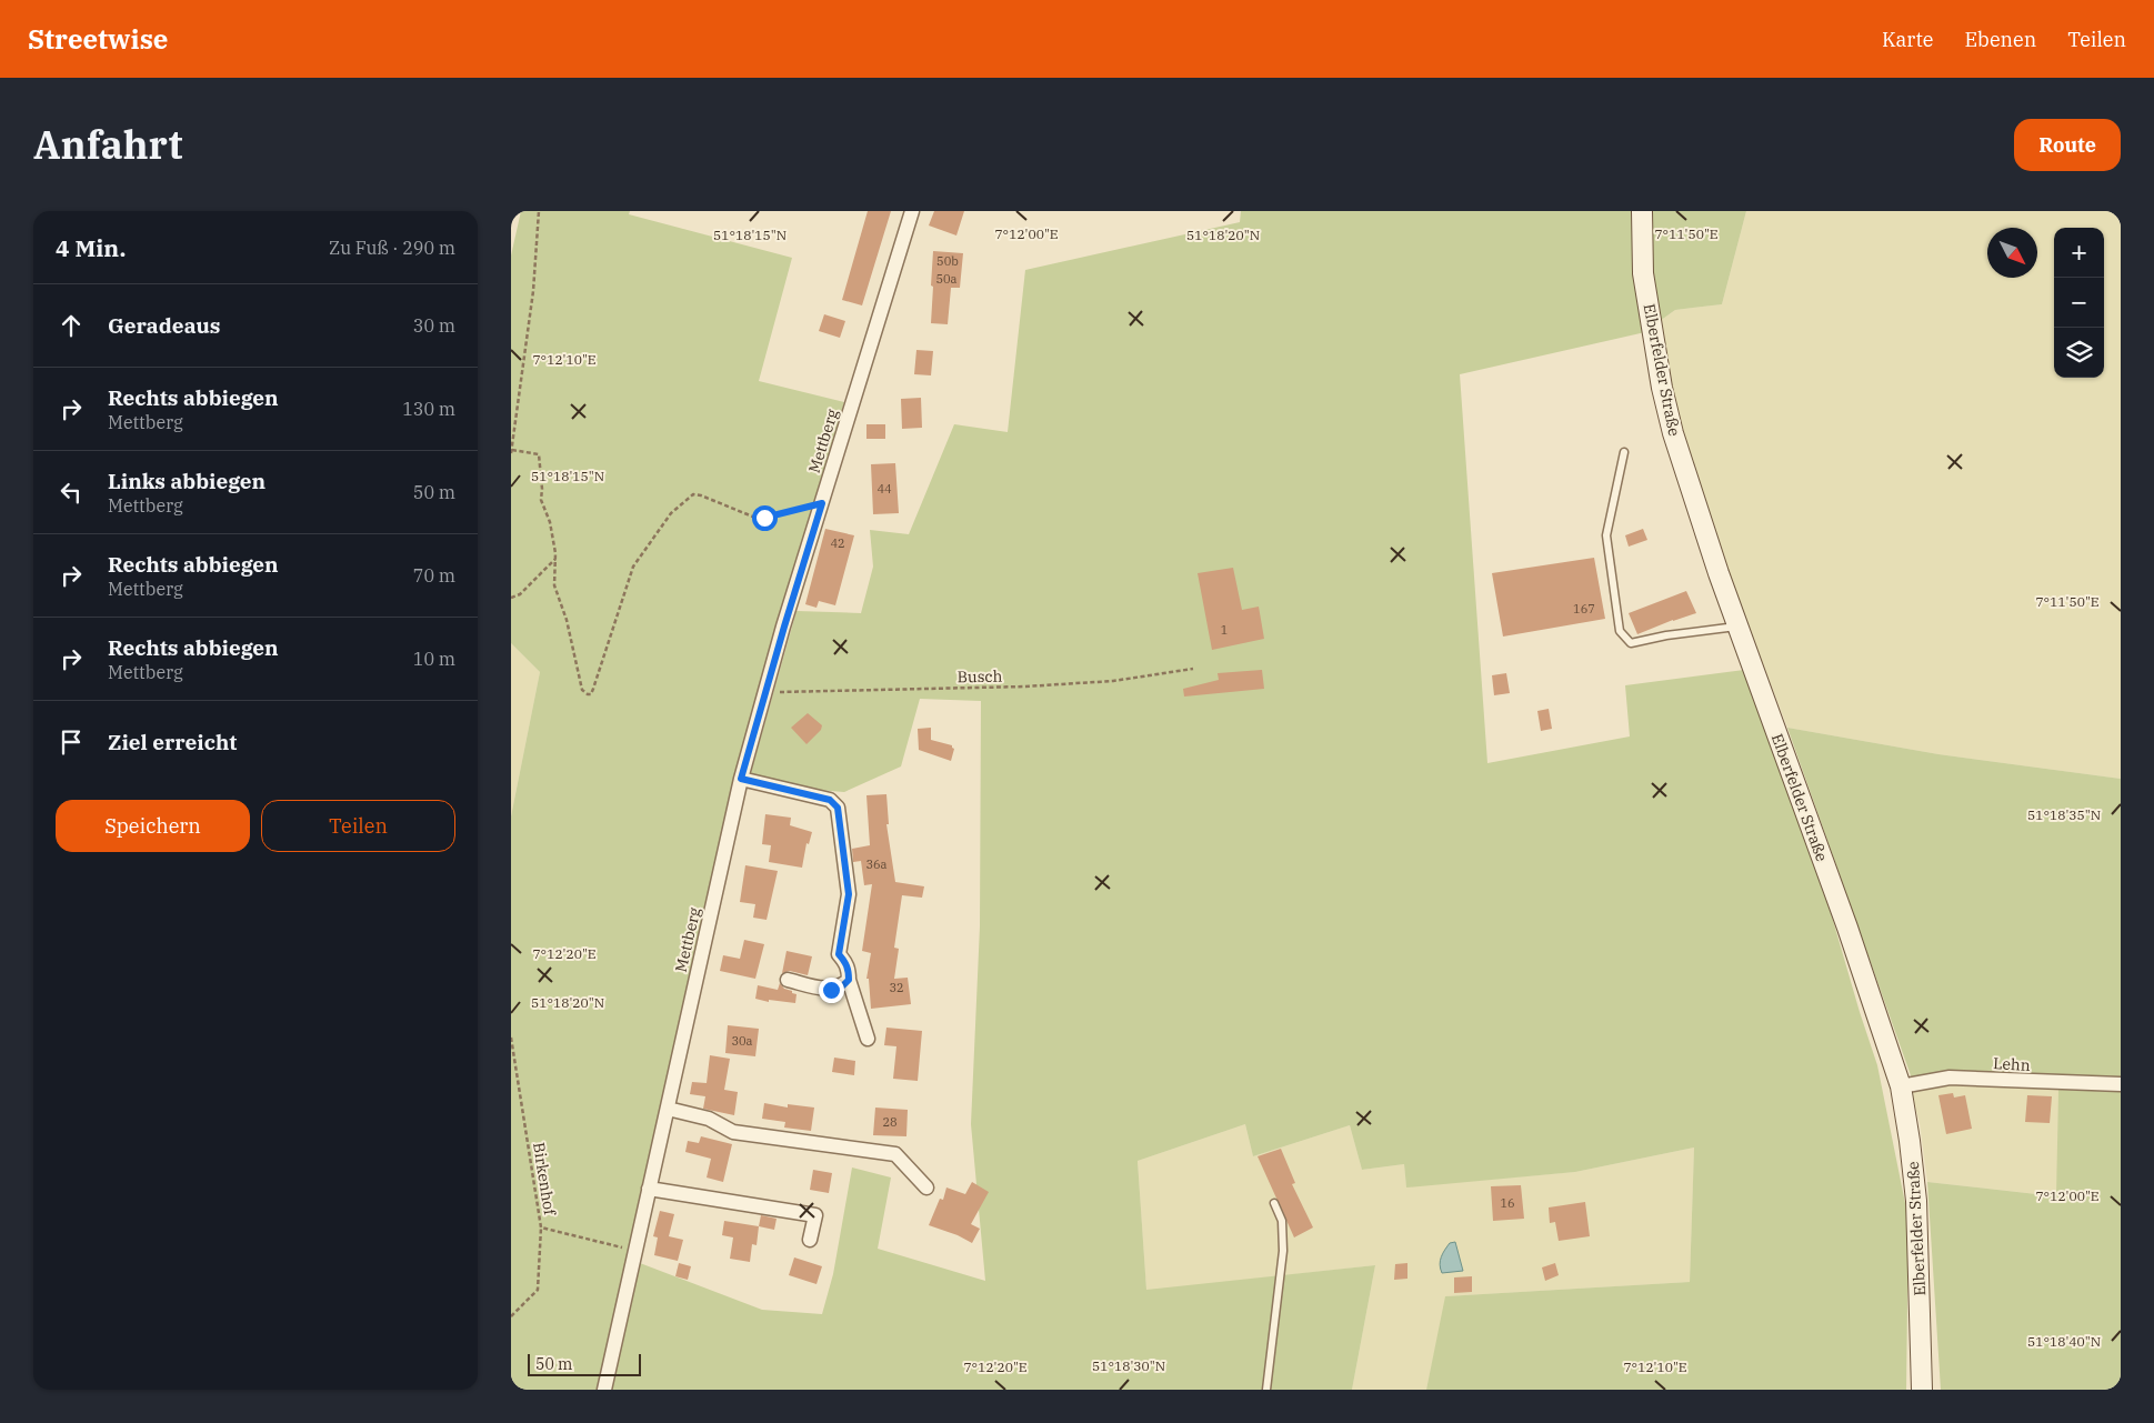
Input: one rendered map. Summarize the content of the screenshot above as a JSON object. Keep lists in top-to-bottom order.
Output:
{
  "streets": {
    "main road": ["Elberfelder Straße"],
    "street": ["Mettberg", "Lehn"],
    "path": ["Busch", "Birkenhof"]
  },
  "crossings": [
    ["Elberfelder Straße", "Lehn"],
    ["Mettberg", "Busch"],
    ["Mettberg", "Birkenhof"]
  ],
  "house_numbers": [
    "50b",
    "50a",
    "44",
    "42",
    "167",
    "1",
    "36a",
    "32",
    "30a",
    "28",
    "16"
  ],
  "scale_bar": "50 m",
  "north": "bottom right",
  "page": {
    "header": "Streetwise",
    "nav": ["Karte", "Ebenen", "Teilen"],
    "title": "Anfahrt",
    "buttons": [
      "Route",
      ["Speichern", "Teilen"]
    ],
    "heading": ["4 Min.", "Zu Fuß · 290 m"],
    "map_buttons": ["+", "−"],
    "list": [
      ["Geradeaus", "30 m"],
      ["Rechts abbiegen", "Mettberg", "130 m"],
      ["Links abbiegen", "Mettberg", "50 m"],
      ["Rechts abbiegen", "Mettberg", "70 m"],
      ["Rechts abbiegen", "Mettberg", "10 m"],
      "Ziel erreicht"
    ],
    "scale": "50 m"
  },
  "coordinates": [
    "7°12'00\"E",
    "7°11'50\"E",
    "51°18'15\"N",
    "51°18'20\"N",
    "7°12'10\"E",
    "51°18'35\"N",
    "7°12'20\"E",
    "51°18'40\"N",
    "51°18'30\"N"
  ]
}
